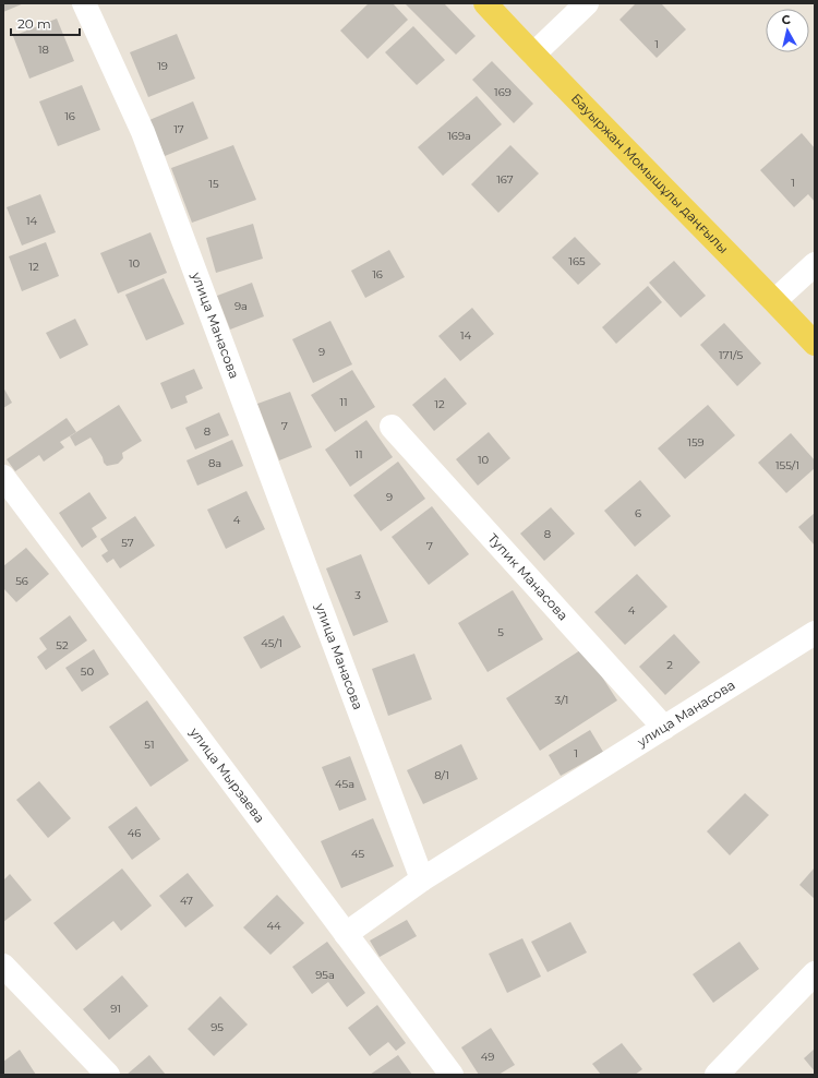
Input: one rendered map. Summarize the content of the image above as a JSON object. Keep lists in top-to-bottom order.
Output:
{
  "streets": {
    "main road": ["Бауыржан Момышұлы даңғылы"],
    "street": ["улица Манасова", "Тупик Манасова", "улица Мырзаева"]
  },
  "crossings": [
    ["улица Манасова", "Тупик Манасова"]
  ],
  "house_numbers": [
    "1",
    "18",
    "19",
    "169",
    "16",
    "17",
    "169а",
    "167",
    "1",
    "15",
    "14",
    "165",
    "10",
    "12",
    "16",
    "9а",
    "14",
    "9",
    "171/5",
    "11",
    "12",
    "7",
    "8",
    "159",
    "11",
    "10",
    "8а",
    "155/1",
    "9",
    "6",
    "4",
    "8",
    "57",
    "7",
    "56",
    "3",
    "4",
    "5",
    "45/1",
    "52",
    "2",
    "50",
    "3/1",
    "51",
    "1",
    "8/1",
    "45а",
    "46",
    "45",
    "47",
    "44",
    "95а",
    "91",
    "95",
    "49"
  ],
  "scale_bar": "20 m",
  "north": "top"
}
